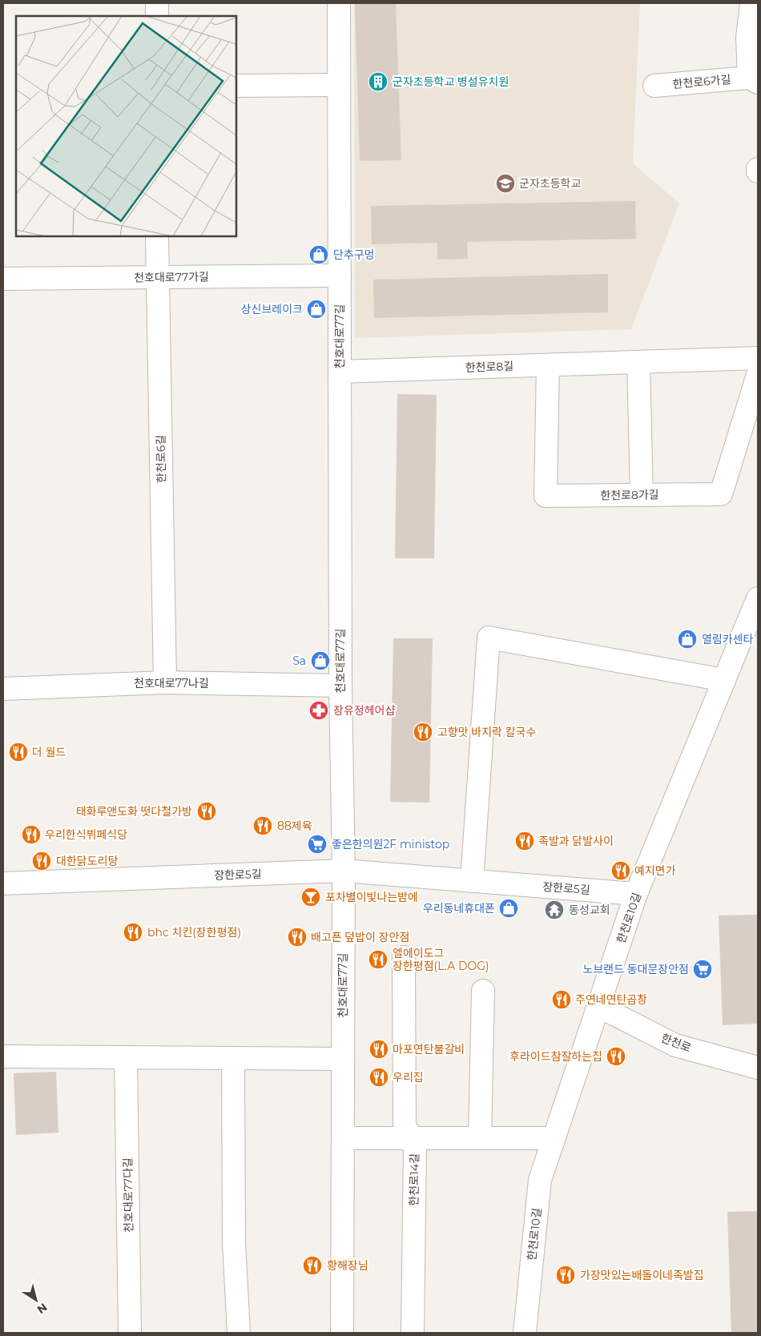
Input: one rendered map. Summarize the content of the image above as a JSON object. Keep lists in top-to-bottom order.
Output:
{
  "streets": {
    "street": [
      "한천로6가길",
      "천호대로77가길",
      "천호대로77길",
      "한천로8길",
      "한천로6길",
      "한천로8가길",
      "천호대로77나길",
      "장한로5길",
      "한천로10길",
      "한천로",
      "한천로14길",
      "천호대로77다길"
    ]
  },
  "crossings": [
    ["천호대로77가길", "천호대로77길"],
    ["천호대로77가길", "한천로6길"],
    ["천호대로77길", "한천로8길"],
    ["천호대로77길", "천호대로77나길"],
    ["천호대로77길", "장한로5길"],
    ["한천로8길", "한천로8가길"],
    ["한천로6길", "천호대로77나길"],
    ["장한로5길", "한천로10길"],
    ["한천로10길", "한천로"]
  ],
  "places": {
    "building": ["군자초등학교 병설유치원"],
    "school or university": ["군자초등학교"],
    "shop": [
      "단추구멍",
      "상신브레이크",
      "열림카센타",
      "Sa",
      "우리동네휴대폰"
    ],
    "pharmacy": ["장유정헤어샵"],
    "restaurant": [
      "고향맛 바지락 칼국수",
      "더 월드",
      "태화루앤도화 떳다철가방",
      "88제육",
      "우리한식뷔페식당",
      "족발과 닭발사이",
      "대한닭도리탕",
      "예지면가",
      "bhc 치킨(장한평점)",
      "배고픈 덮밥이 장안점",
      "엘에이도그 장한평점(L.A DOG)",
      "주연네연탄곱창",
      "마포연탄불갈비",
      "후라이드참잘하는집",
      "우리집",
      "황해장님",
      "가장맛있는배돌이네족발집"
    ],
    "supermarket": ["좋은한의원2F ministop", "노브랜드 동대문장안점"],
    "bar": ["포차별이빛나는밤에"],
    "temple": ["동성교회"]
  },
  "north": "bottom right"
}
